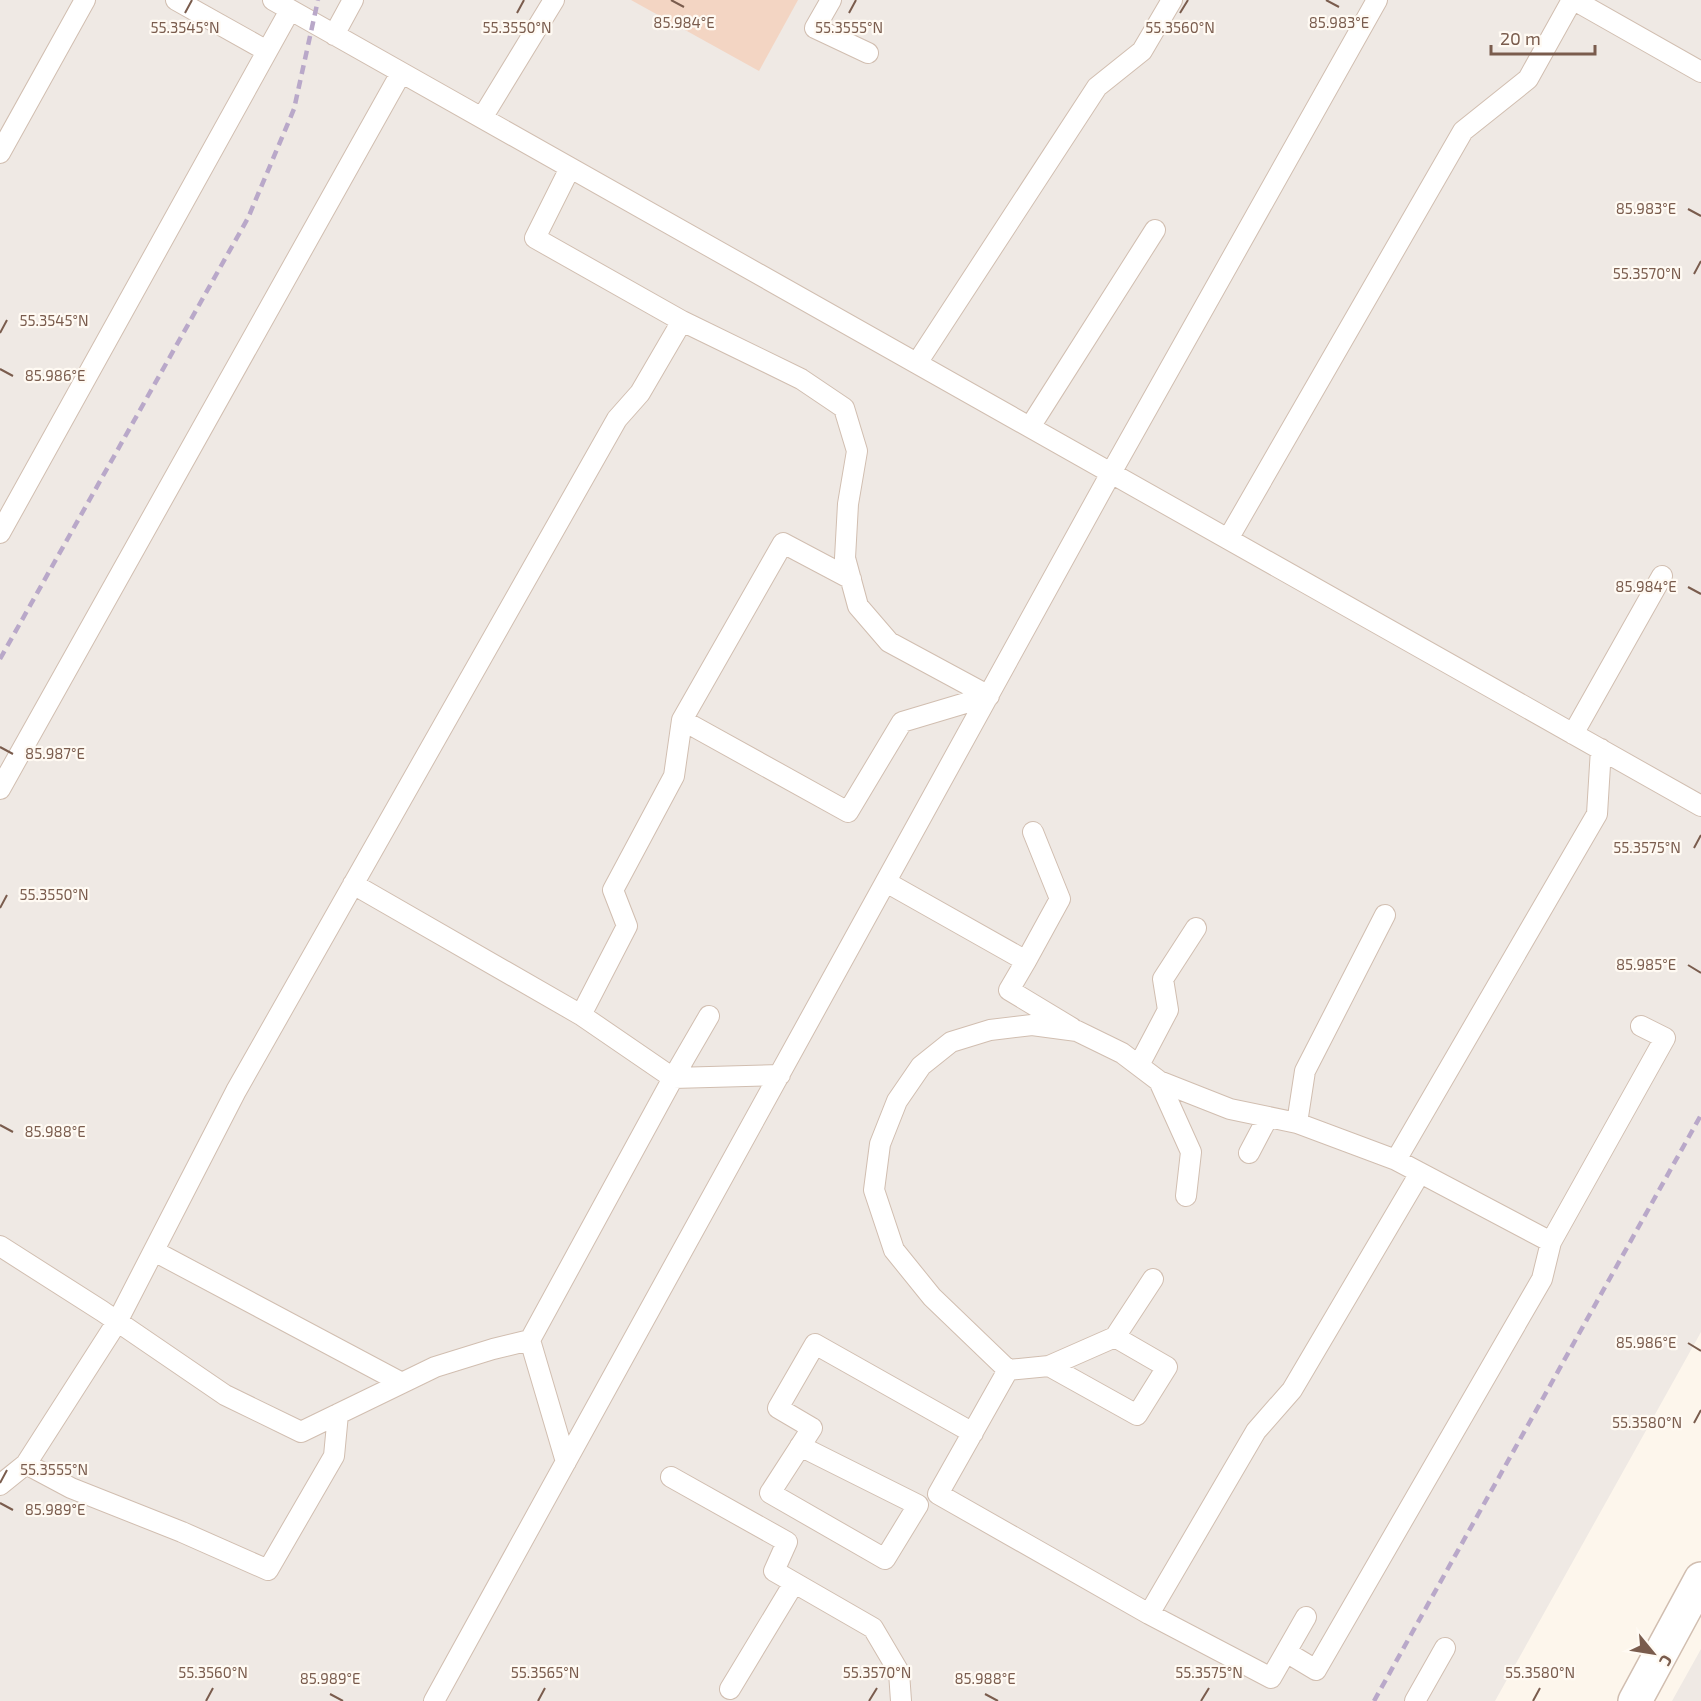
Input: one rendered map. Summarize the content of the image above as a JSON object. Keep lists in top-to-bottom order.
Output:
{
  "scale_bar": "20 m",
  "north": "bottom right",
  "coordinates": [
    "85.984°E",
    "85.983°E",
    "55.3545°N",
    "55.3550°N",
    "55.3555°N",
    "55.3560°N",
    "55.3570°N",
    "85.986°E",
    "85.987°E",
    "55.3575°N",
    "85.985°E",
    "85.988°E",
    "55.3580°N",
    "85.989°E",
    "55.3565°N"
  ]
}
